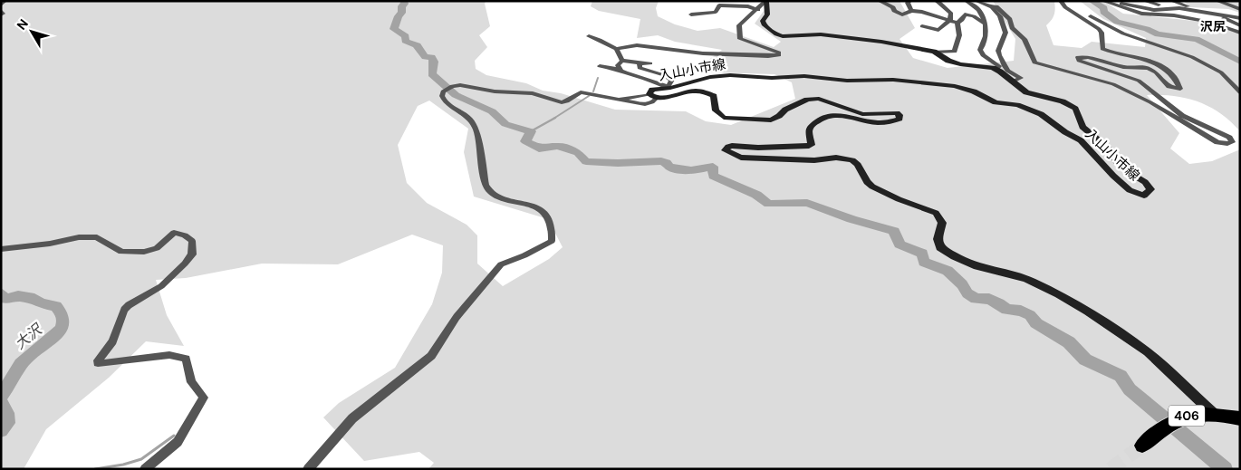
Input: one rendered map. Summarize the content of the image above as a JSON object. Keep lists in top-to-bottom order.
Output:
{
  "streets": {
    "highway": ["406"],
    "main road": ["入山小市線"]
  },
  "crossings": [
    ["入山小市線", "406"]
  ],
  "districts": ["沢尻"],
  "water": ["大沢"],
  "north": "top left"
}
